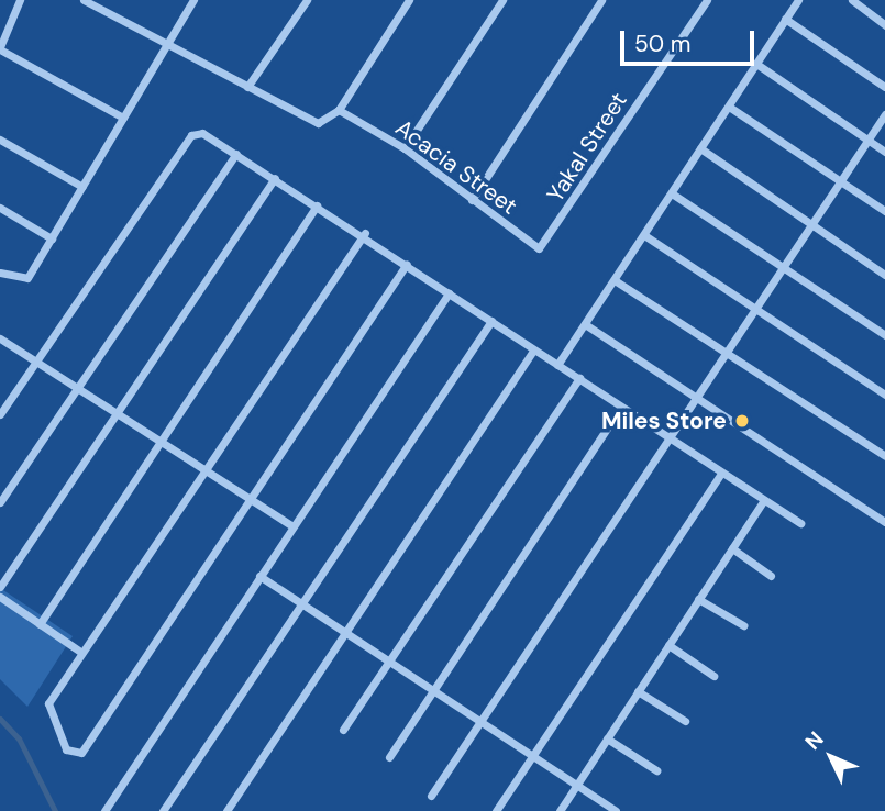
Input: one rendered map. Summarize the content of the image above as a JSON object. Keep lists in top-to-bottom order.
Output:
{
  "streets": {
    "street": ["Yakal Street", "Acacia Street"]
  },
  "crossings": [
    ["Yakal Street", "Acacia Street"]
  ],
  "places": ["Miles Store"],
  "scale_bar": "50 m",
  "north": "top left"
}
